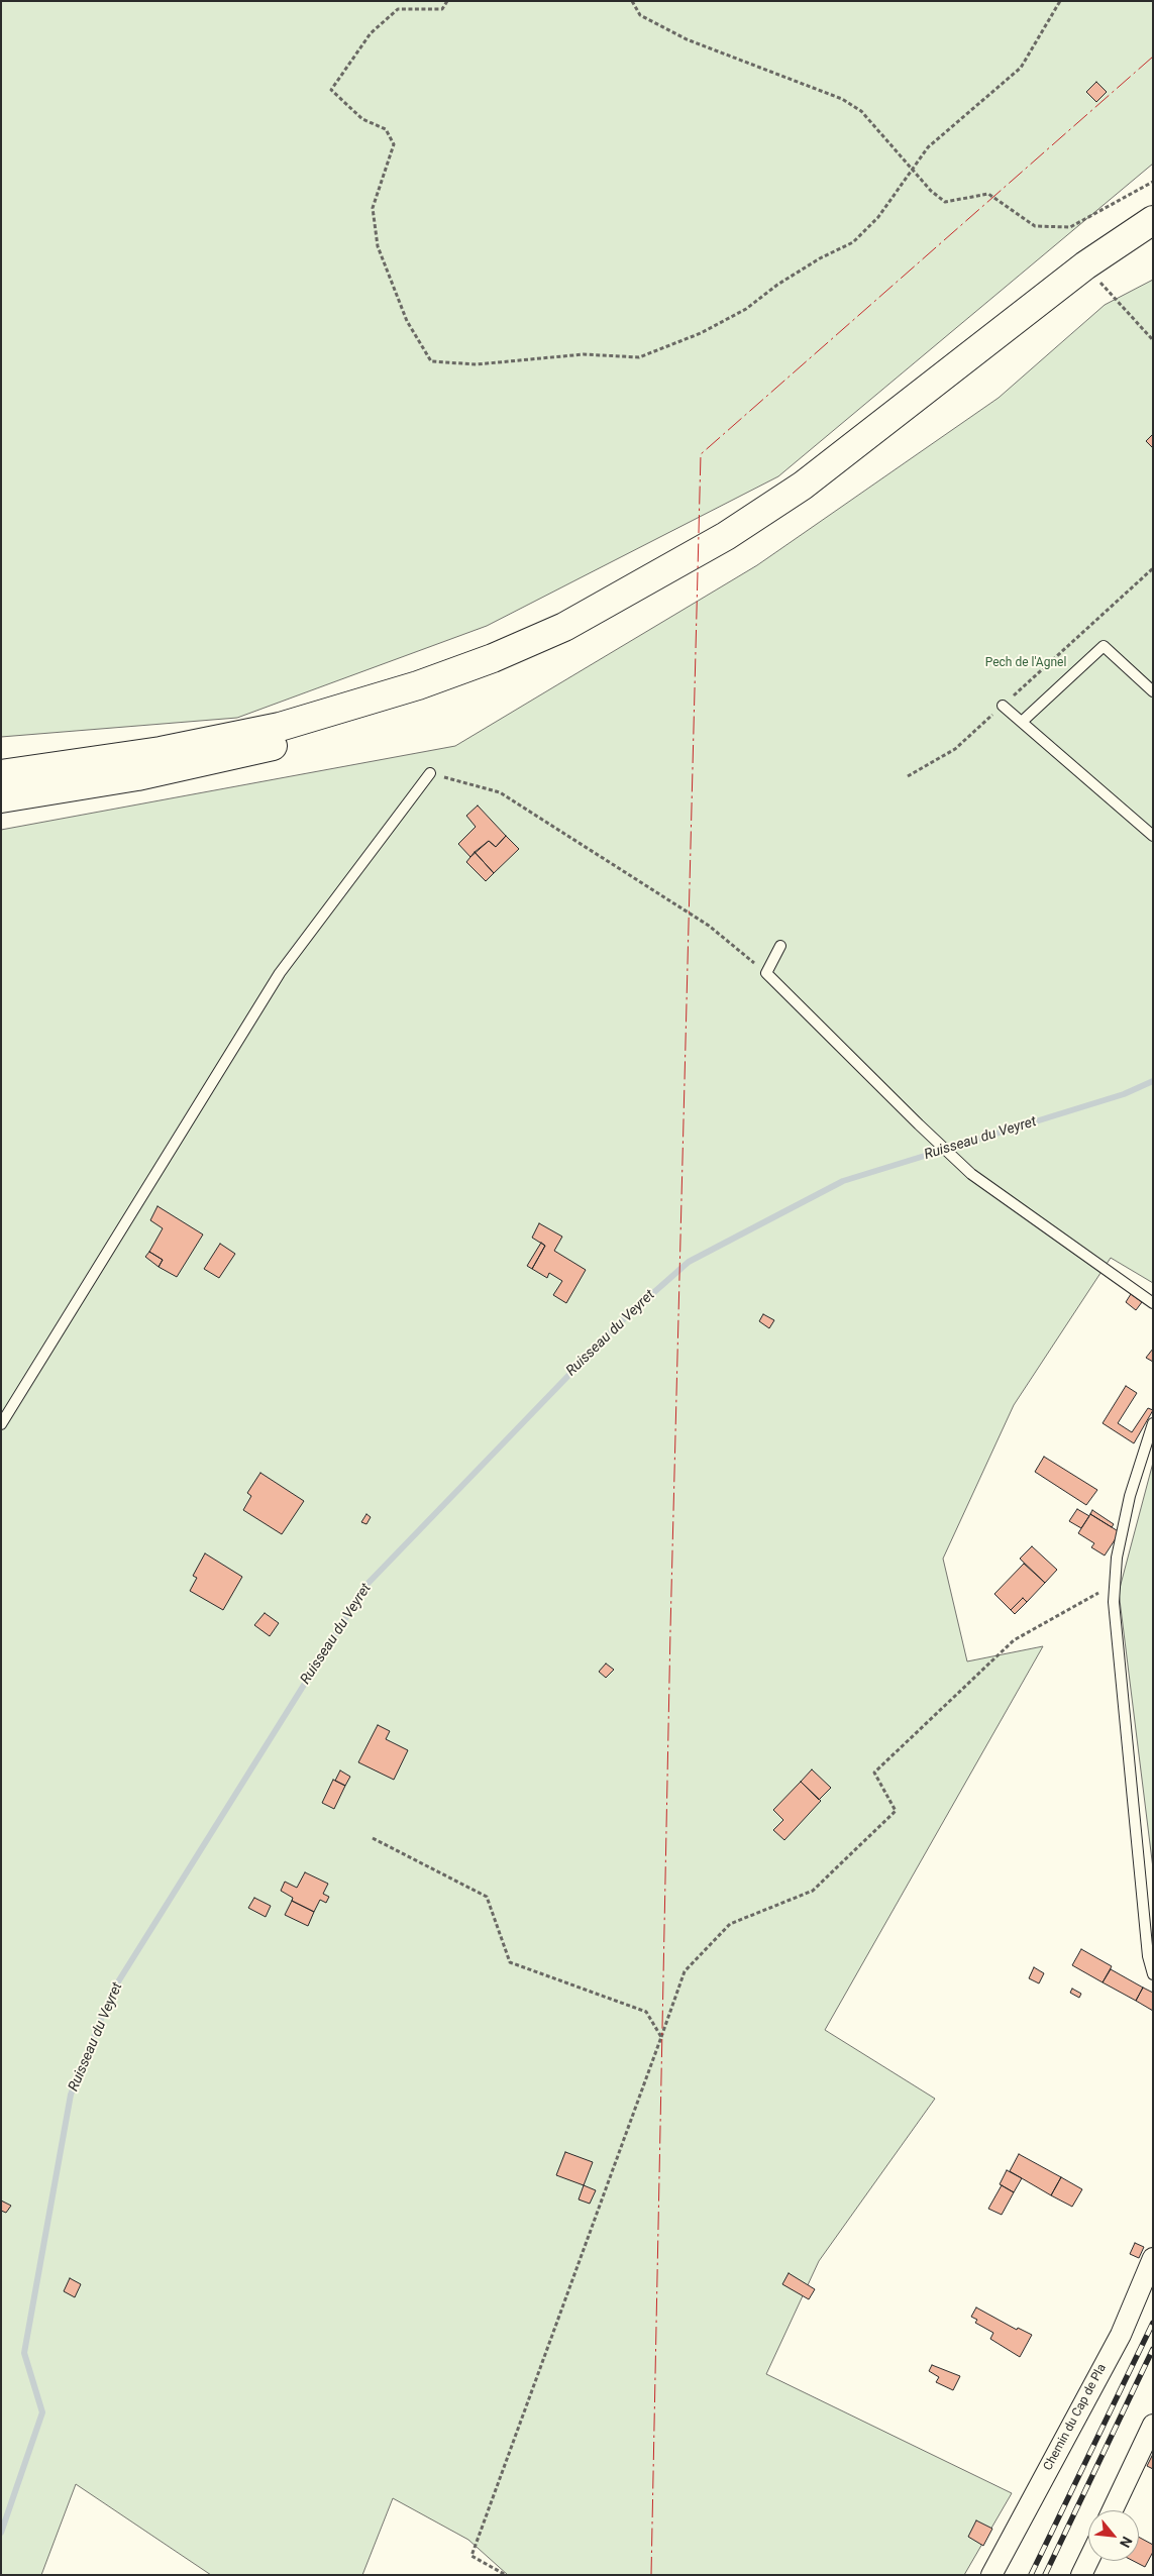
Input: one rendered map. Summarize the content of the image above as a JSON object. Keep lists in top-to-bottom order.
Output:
{
  "streets": {
    "street": ["Chemin du Cap de Pla"]
  },
  "water": ["Ruisseau du Veyret"],
  "parks": ["Pech de l'Agnel"],
  "north": "bottom right"
}
